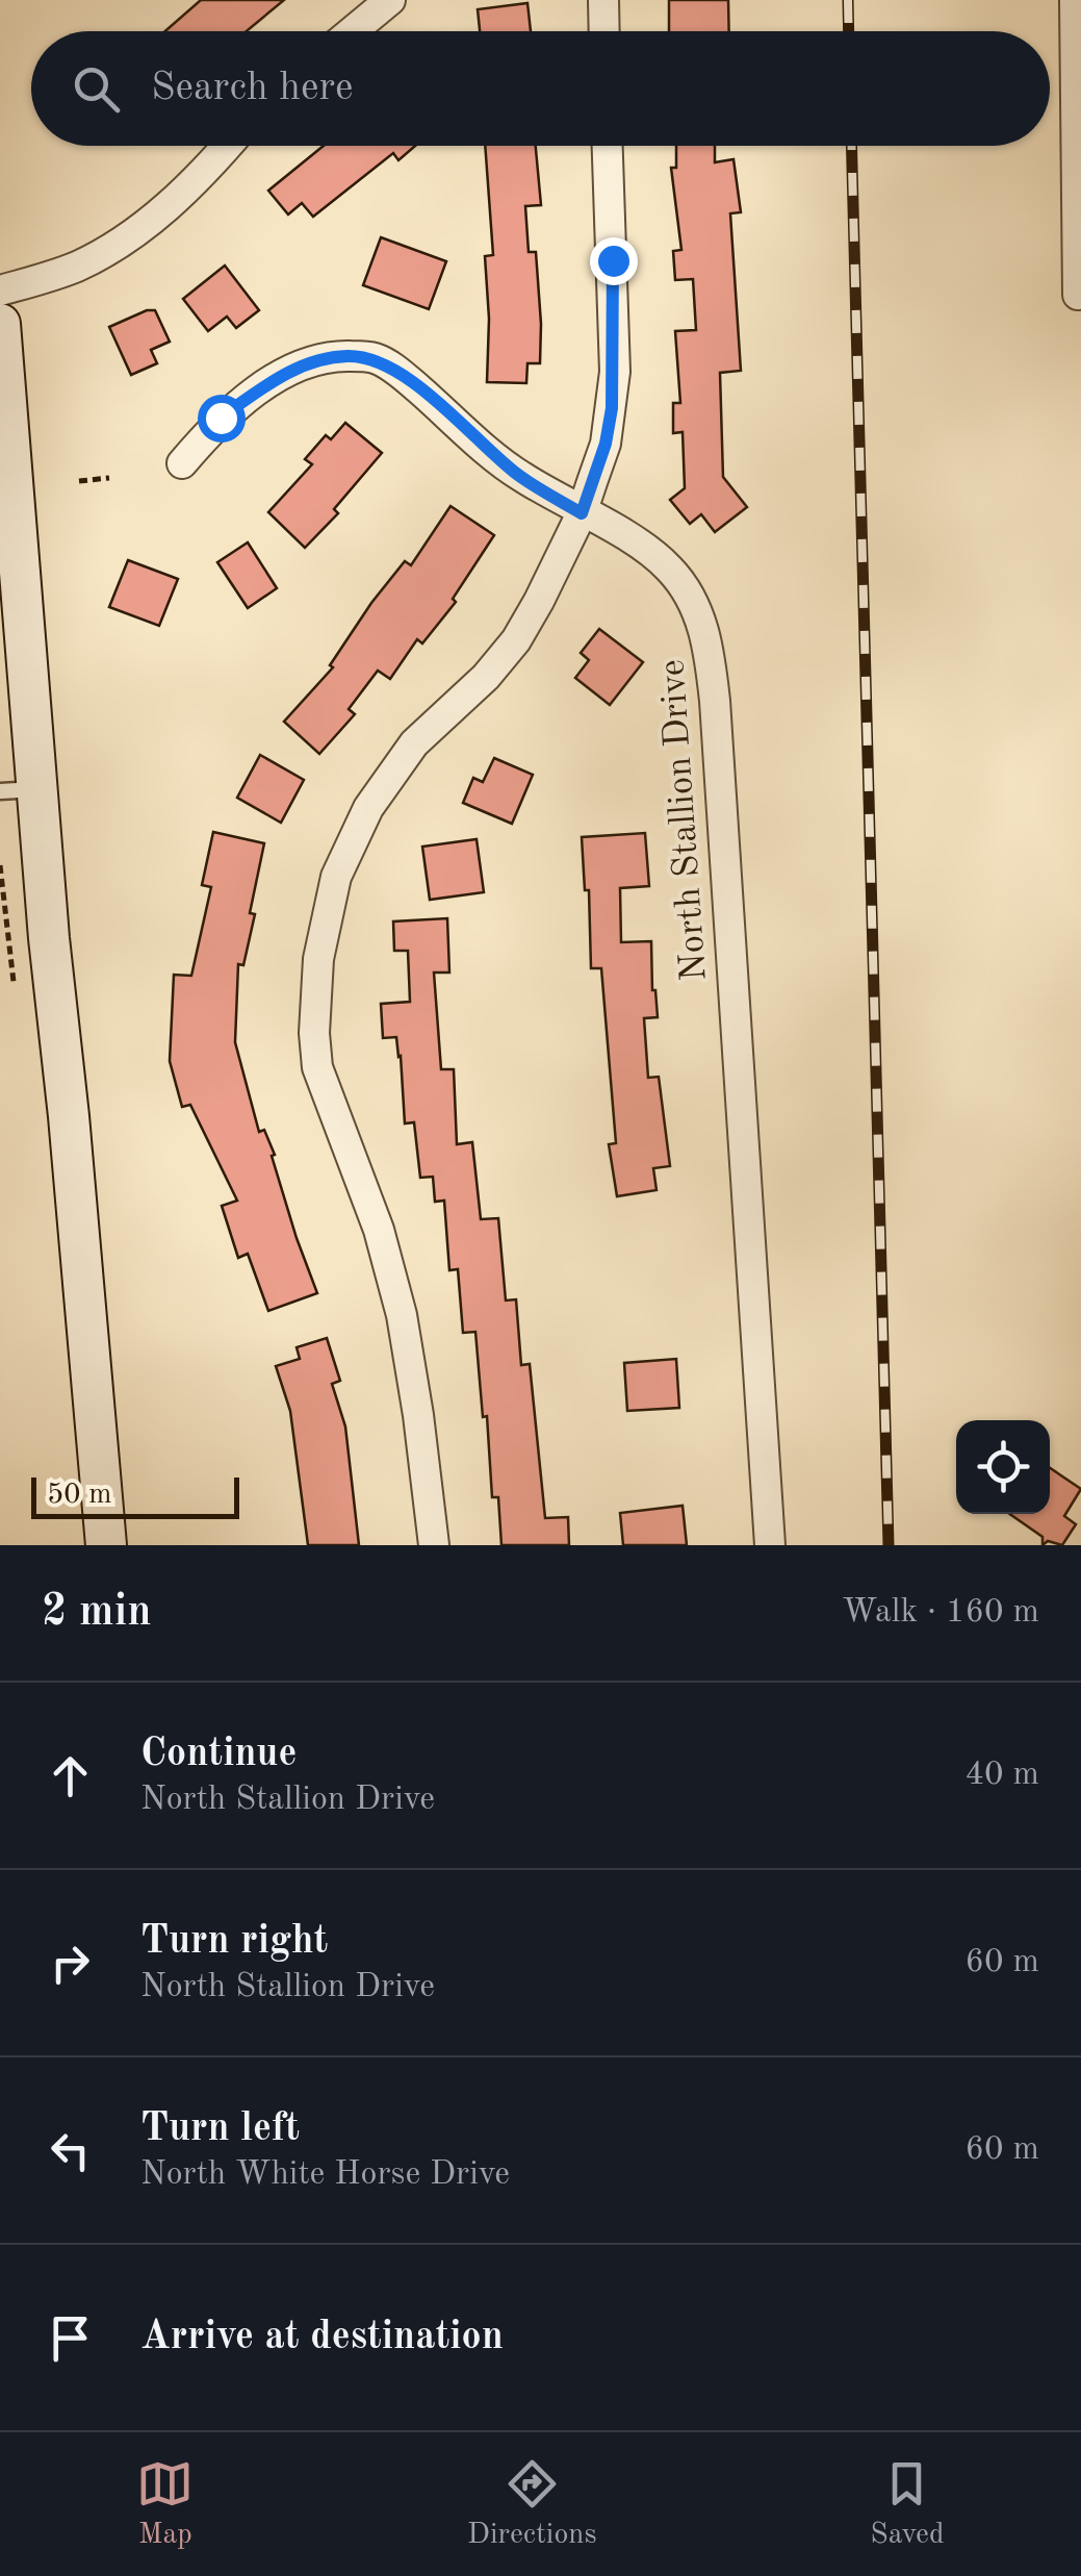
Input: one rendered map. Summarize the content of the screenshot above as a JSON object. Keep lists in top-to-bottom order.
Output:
{
  "streets": {
    "street": ["North Stallion Drive"]
  },
  "scale_bar": "50 m",
  "page": {
    "search": "Search here",
    "scale": "50 m",
    "heading": ["2 min", "Walk · 160 m"],
    "list": [
      ["Continue", "North Stallion Drive", "40 m"],
      ["Turn right", "North Stallion Drive", "60 m"],
      ["Turn left", "North White Horse Drive", "60 m"],
      "Arrive at destination"
    ],
    "nav": ["Map", "Directions", "Saved"]
  }
}
